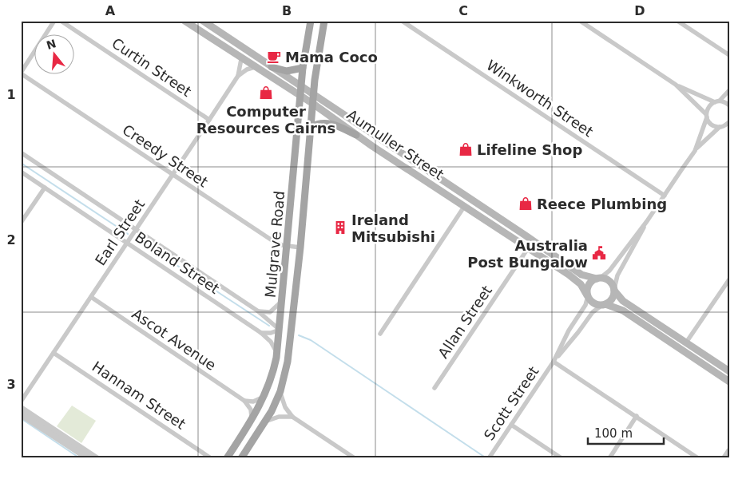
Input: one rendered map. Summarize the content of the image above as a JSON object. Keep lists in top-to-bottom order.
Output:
{
  "streets": {
    "main road": ["Aumuller Street", "Mulgrave Road"],
    "street": [
      "Curtin Street",
      "Winkworth Street",
      "Creedy Street",
      "Earl Street",
      "Boland Street",
      "Allan Street",
      "Ascot Avenue",
      "Hannam Street",
      "Scott Street"
    ]
  },
  "crossings": [
    ["Curtin Street", "Earl Street"],
    ["Aumuller Street", "Earl Street"],
    ["Aumuller Street", "Mulgrave Road"],
    ["Aumuller Street", "Allan Street"],
    ["Aumuller Street", "Scott Street"],
    ["Creedy Street", "Earl Street"],
    ["Creedy Street", "Mulgrave Road"],
    ["Earl Street", "Boland Street"],
    ["Earl Street", "Ascot Avenue"],
    ["Earl Street", "Hannam Street"],
    ["Mulgrave Road", "Boland Street"]
  ],
  "places": {
    "cafe": ["Mama Coco"],
    "shop": ["Computer Resources Cairns", "Lifeline Shop", "Reece Plumbing"],
    "building": ["Ireland Mitsubishi"],
    "public building": ["Australia Post Bungalow"]
  },
  "scale_bar": "100 m",
  "north": "top",
  "grid": {
    "columns": [
      "A",
      "B",
      "C",
      "D"
    ],
    "rows": ["1", "2", "3"]
  }
}
